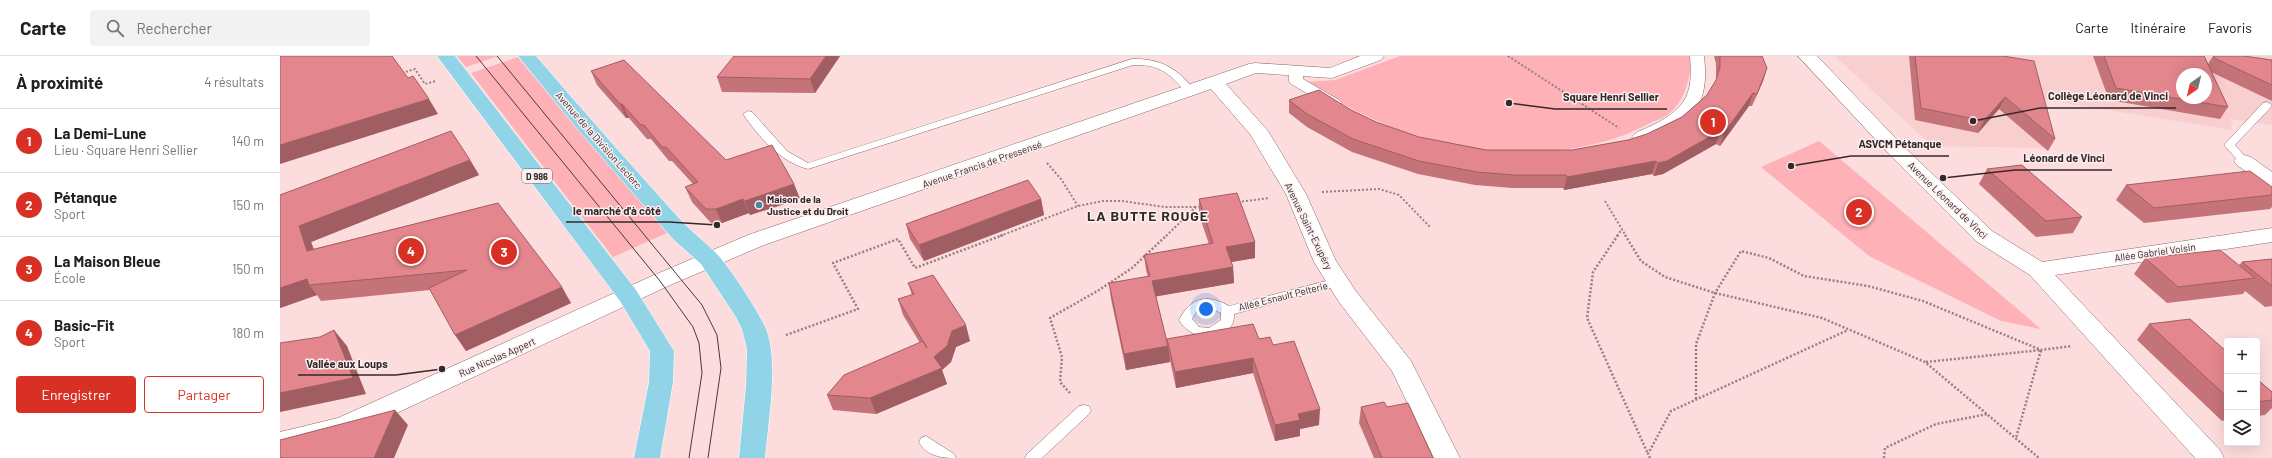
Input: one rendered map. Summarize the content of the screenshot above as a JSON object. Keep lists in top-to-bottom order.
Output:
{
  "streets": {
    "main road": ["Avenue de la Division Leclerc", "D 986"],
    "street": [
      "Avenue Francis de Pressensé",
      "Avenue Léonard de Vinci",
      "Avenue Saint-Exupéry",
      "Allée Gabriel Voisin",
      "Rue Nicolas Appert"
    ],
    "lane": ["Allée Esnault Pelterie"]
  },
  "crossings": [
    ["Avenue de la Division Leclerc", "Avenue Francis de Pressensé"],
    ["Avenue de la Division Leclerc", "Rue Nicolas Appert"],
    ["Avenue Francis de Pressensé", "Avenue Saint-Exupéry"],
    ["Avenue Francis de Pressensé", "Rue Nicolas Appert"],
    ["D 986", "Rue Nicolas Appert"],
    ["Avenue Léonard de Vinci", "Allée Gabriel Voisin"],
    ["Avenue Saint-Exupéry", "Allée Esnault Pelterie"]
  ],
  "districts": ["LA BUTTE ROUGE"],
  "places": [
    "Square Henri Sellier",
    "Collège Léonard de Vinci",
    "ASVCM Pétanque",
    "Léonard de Vinci",
    "Maison de la Justice et du Droit",
    "le marché d'à côté",
    "Vallée aux Loups"
  ],
  "north": "bottom left",
  "page": {
    "header": "Carte",
    "search": "Rechercher",
    "nav": ["Carte", "Itinéraire", "Favoris"],
    "heading": ["À proximité", "4 résultats"],
    "pins": [
      "1",
      "2",
      "4",
      "3"
    ],
    "list": [
      {
        "mark": "1",
        "name": "La Demi-Lune",
        "note": "Lieu · Square Henri Sellier",
        "value": "140 m"
      },
      {
        "mark": "2",
        "name": "Pétanque",
        "note": "Sport",
        "value": "150 m"
      },
      {
        "mark": "3",
        "name": "La Maison Bleue",
        "note": "École",
        "value": "150 m"
      },
      {
        "mark": "4",
        "name": "Basic-Fit",
        "note": "Sport",
        "value": "180 m"
      }
    ],
    "map_buttons": ["+", "−"],
    "buttons": ["Enregistrer", "Partager"]
  }
}
